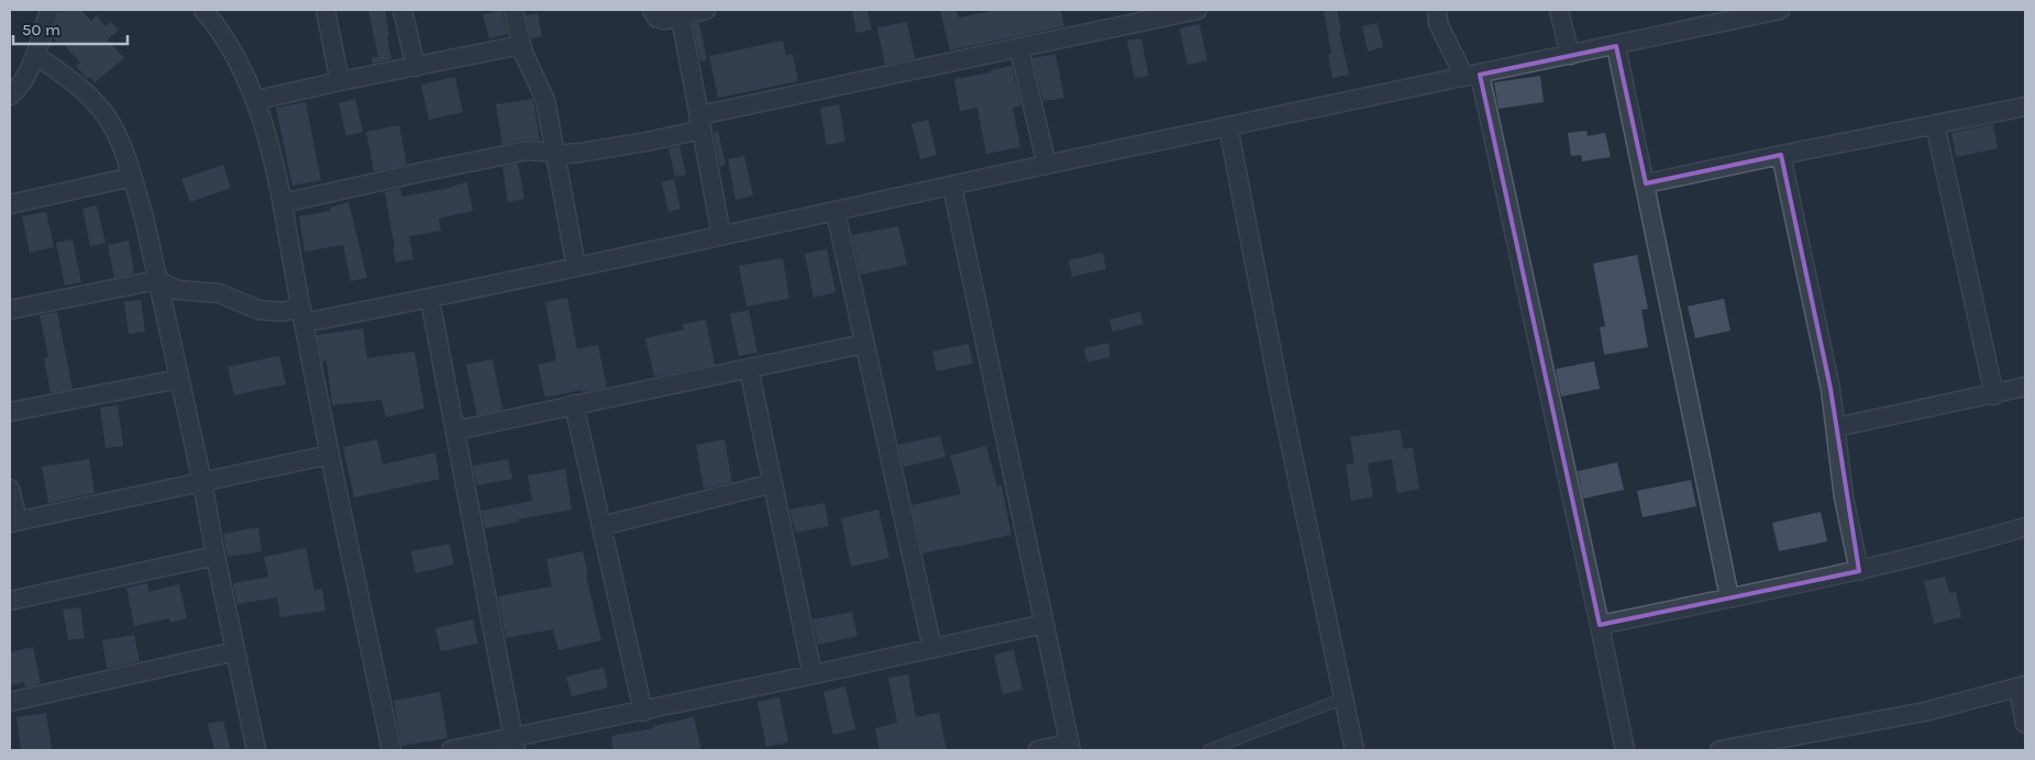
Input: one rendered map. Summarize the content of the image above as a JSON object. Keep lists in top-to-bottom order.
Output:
{
  "scale_bar": "50 m"
}
